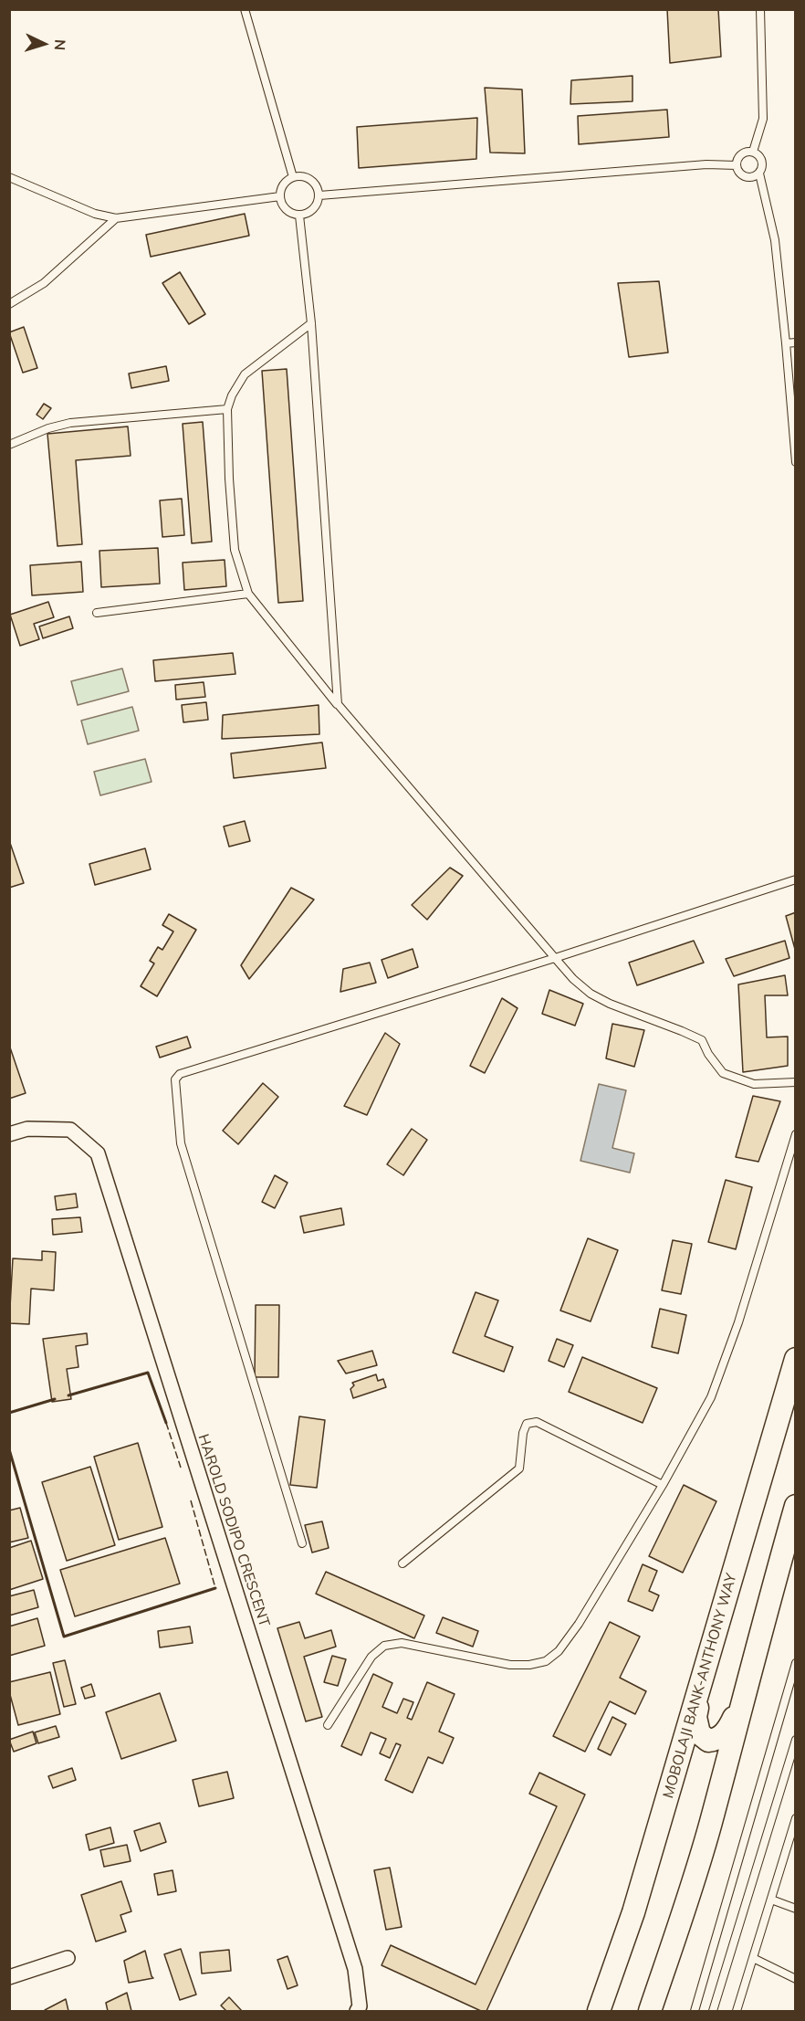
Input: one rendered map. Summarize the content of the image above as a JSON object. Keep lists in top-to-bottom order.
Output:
{
  "streets": {
    "main road": ["MOBOLAJI BANK-ANTHONY WAY"],
    "street": ["HAROLD SODIPO CRESCENT"]
  },
  "north": "right"
}
